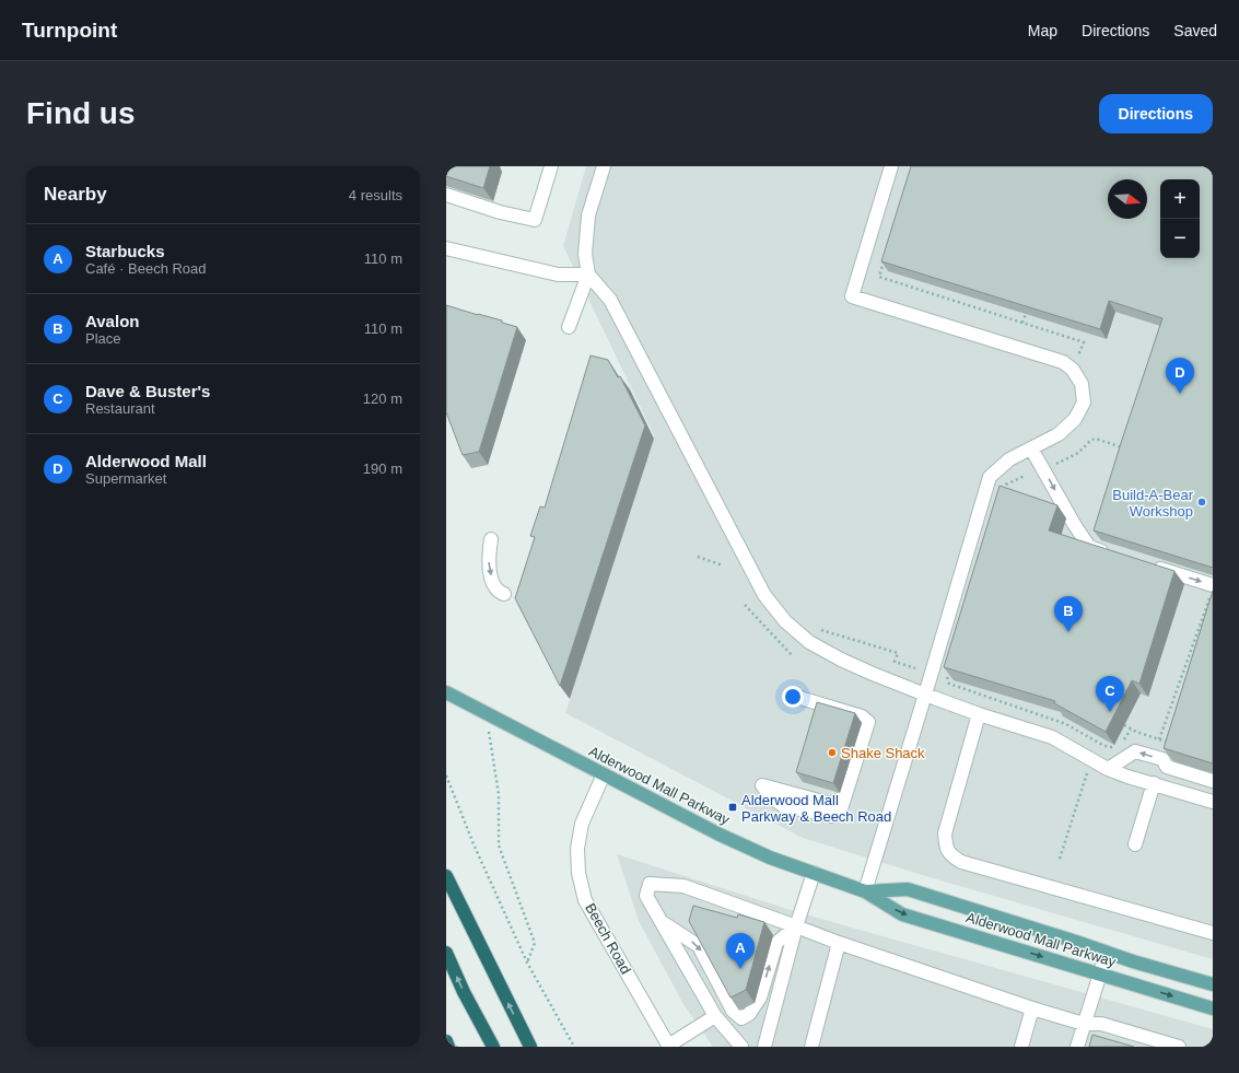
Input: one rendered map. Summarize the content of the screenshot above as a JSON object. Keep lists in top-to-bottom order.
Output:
{
  "streets": {
    "main road": ["Alderwood Mall Parkway"],
    "street": ["Beech Road"]
  },
  "crossings": [
    ["Alderwood Mall Parkway", "Beech Road"]
  ],
  "places": {
    "other": ["Build-A-Bear Workshop", "Shake Shack"],
    "transit": ["Alderwood Mall Parkway & Beech Road"]
  },
  "north": "right",
  "page": {
    "header": "Turnpoint",
    "nav": ["Map", "Directions", "Saved"],
    "buttons": "Directions",
    "title": "Find us",
    "heading": ["Nearby", "4 results"],
    "map_buttons": ["+", "−"],
    "list": [
      {
        "mark": "A",
        "name": "Starbucks",
        "note": "Café · Beech Road",
        "value": "110 m"
      },
      {
        "mark": "B",
        "name": "Avalon",
        "note": "Place",
        "value": "110 m"
      },
      {
        "mark": "C",
        "name": "Dave & Buster's",
        "note": "Restaurant",
        "value": "120 m"
      },
      {
        "mark": "D",
        "name": "Alderwood Mall",
        "note": "Supermarket",
        "value": "190 m"
      }
    ],
    "pins": [
      "D",
      "B",
      "C",
      "A"
    ]
  }
}
